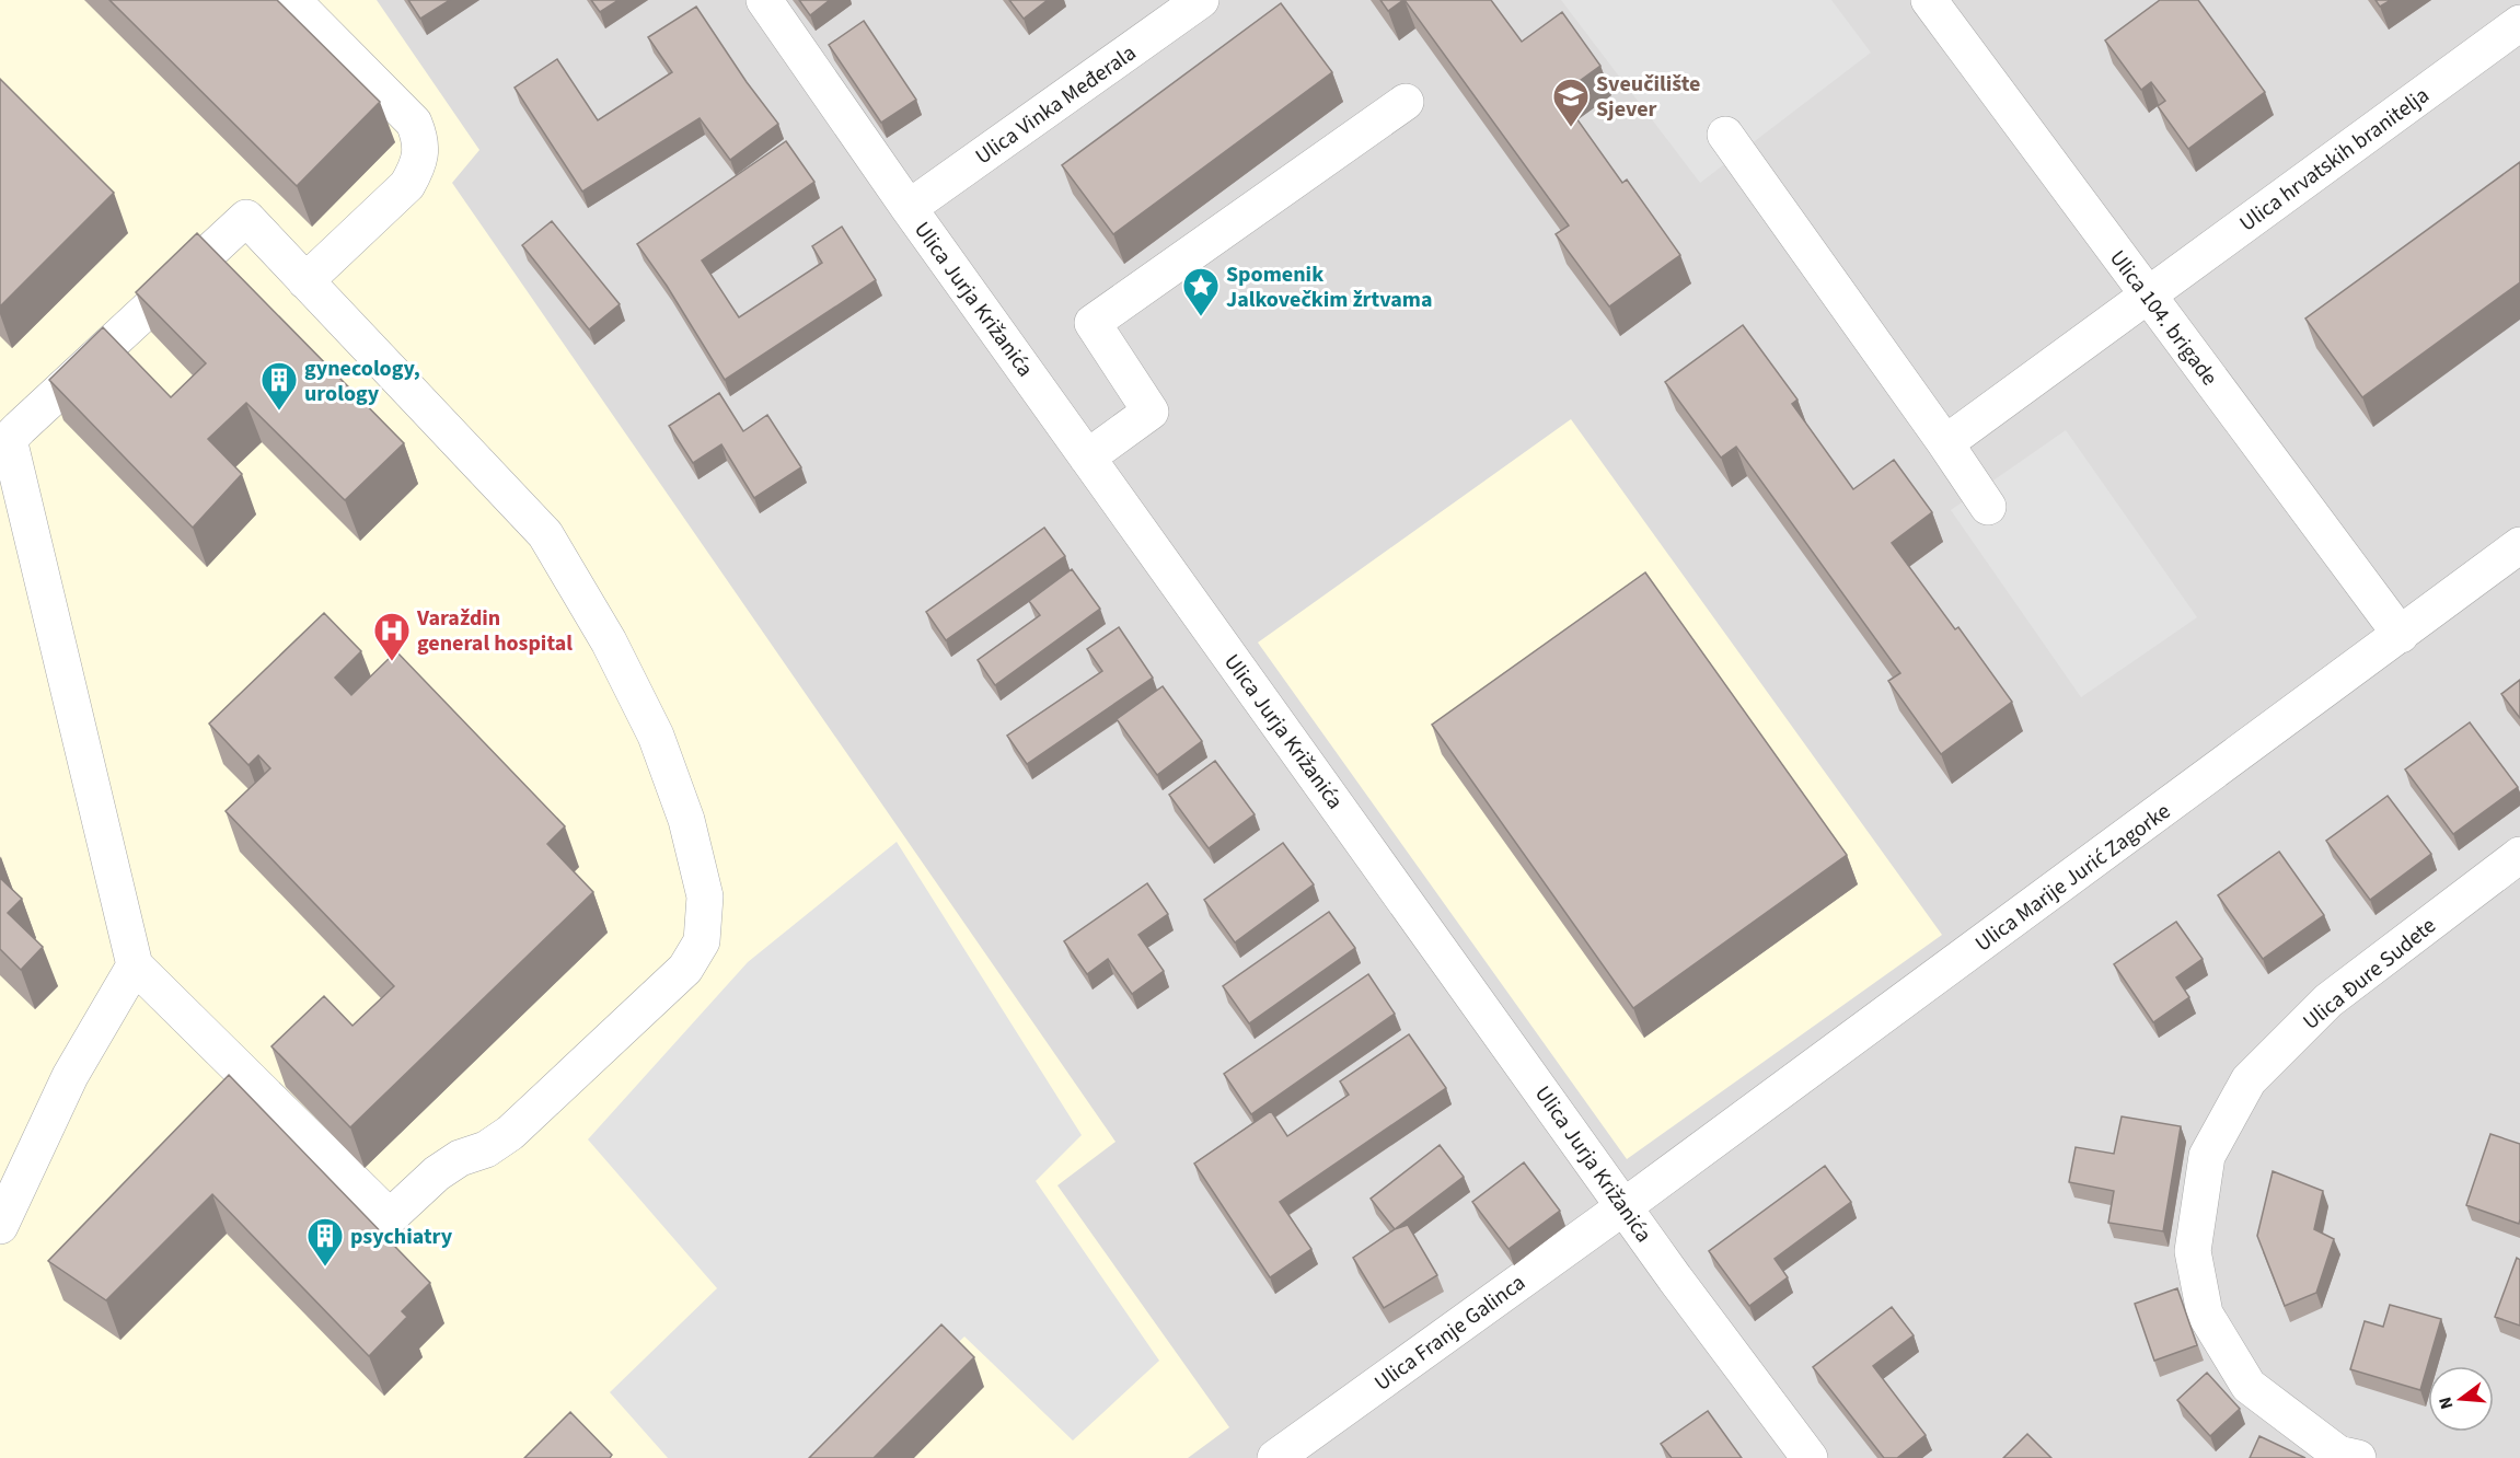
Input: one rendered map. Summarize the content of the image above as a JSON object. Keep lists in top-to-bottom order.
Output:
{
  "streets": {
    "street": [
      "Ulica Vinka Međerala",
      "Ulica hrvatskih branitelja",
      "Ulica Jurja Križanića",
      "Ulica 104. brigade",
      "Ulica Marije Jurić Zagorke",
      "Ulica Đure Sudete",
      "Ulica Franje Galinca"
    ]
  },
  "crossings": [
    ["Ulica Vinka Međerala", "Ulica Jurja Križanića"],
    ["Ulica hrvatskih branitelja", "Ulica 104. brigade"],
    ["Ulica Jurja Križanića", "Ulica Marije Jurić Zagorke"],
    ["Ulica Jurja Križanića", "Ulica Franje Galinca"],
    ["Ulica 104. brigade", "Ulica Marije Jurić Zagorke"],
    ["Ulica Marije Jurić Zagorke", "Ulica Franje Galinca"]
  ],
  "places": {
    "school or university": ["Sveučilište Sjever"],
    "place": ["Spomenik Jalkovečkim žrtvama"],
    "building": ["gynecology, urology", "psychiatry"],
    "hospital": ["Varaždin general hospital"]
  },
  "north": "left"
}
